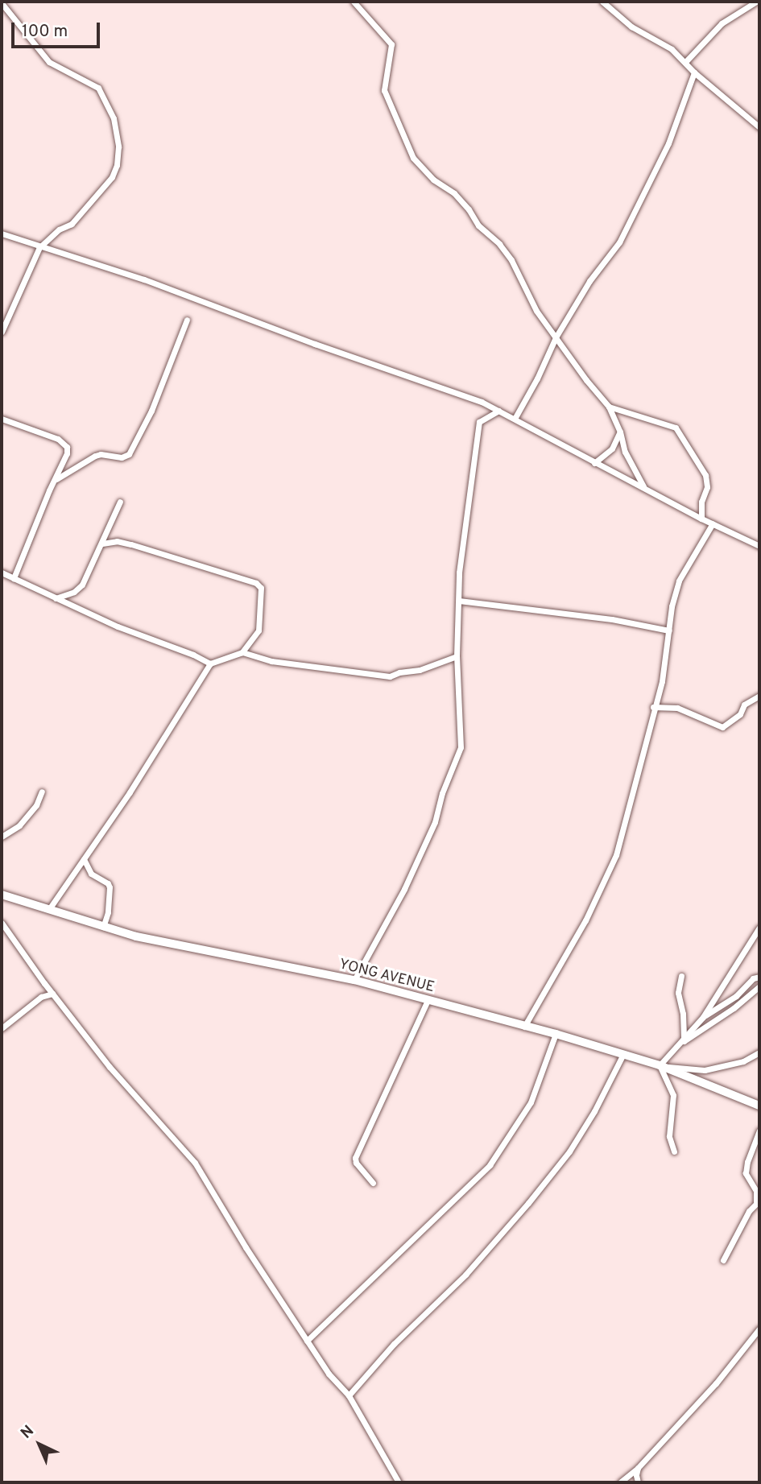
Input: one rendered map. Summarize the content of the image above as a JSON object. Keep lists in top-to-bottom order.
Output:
{
  "streets": {
    "street": ["YONG AVENUE"]
  },
  "scale_bar": "100 m",
  "north": "top left"
}
